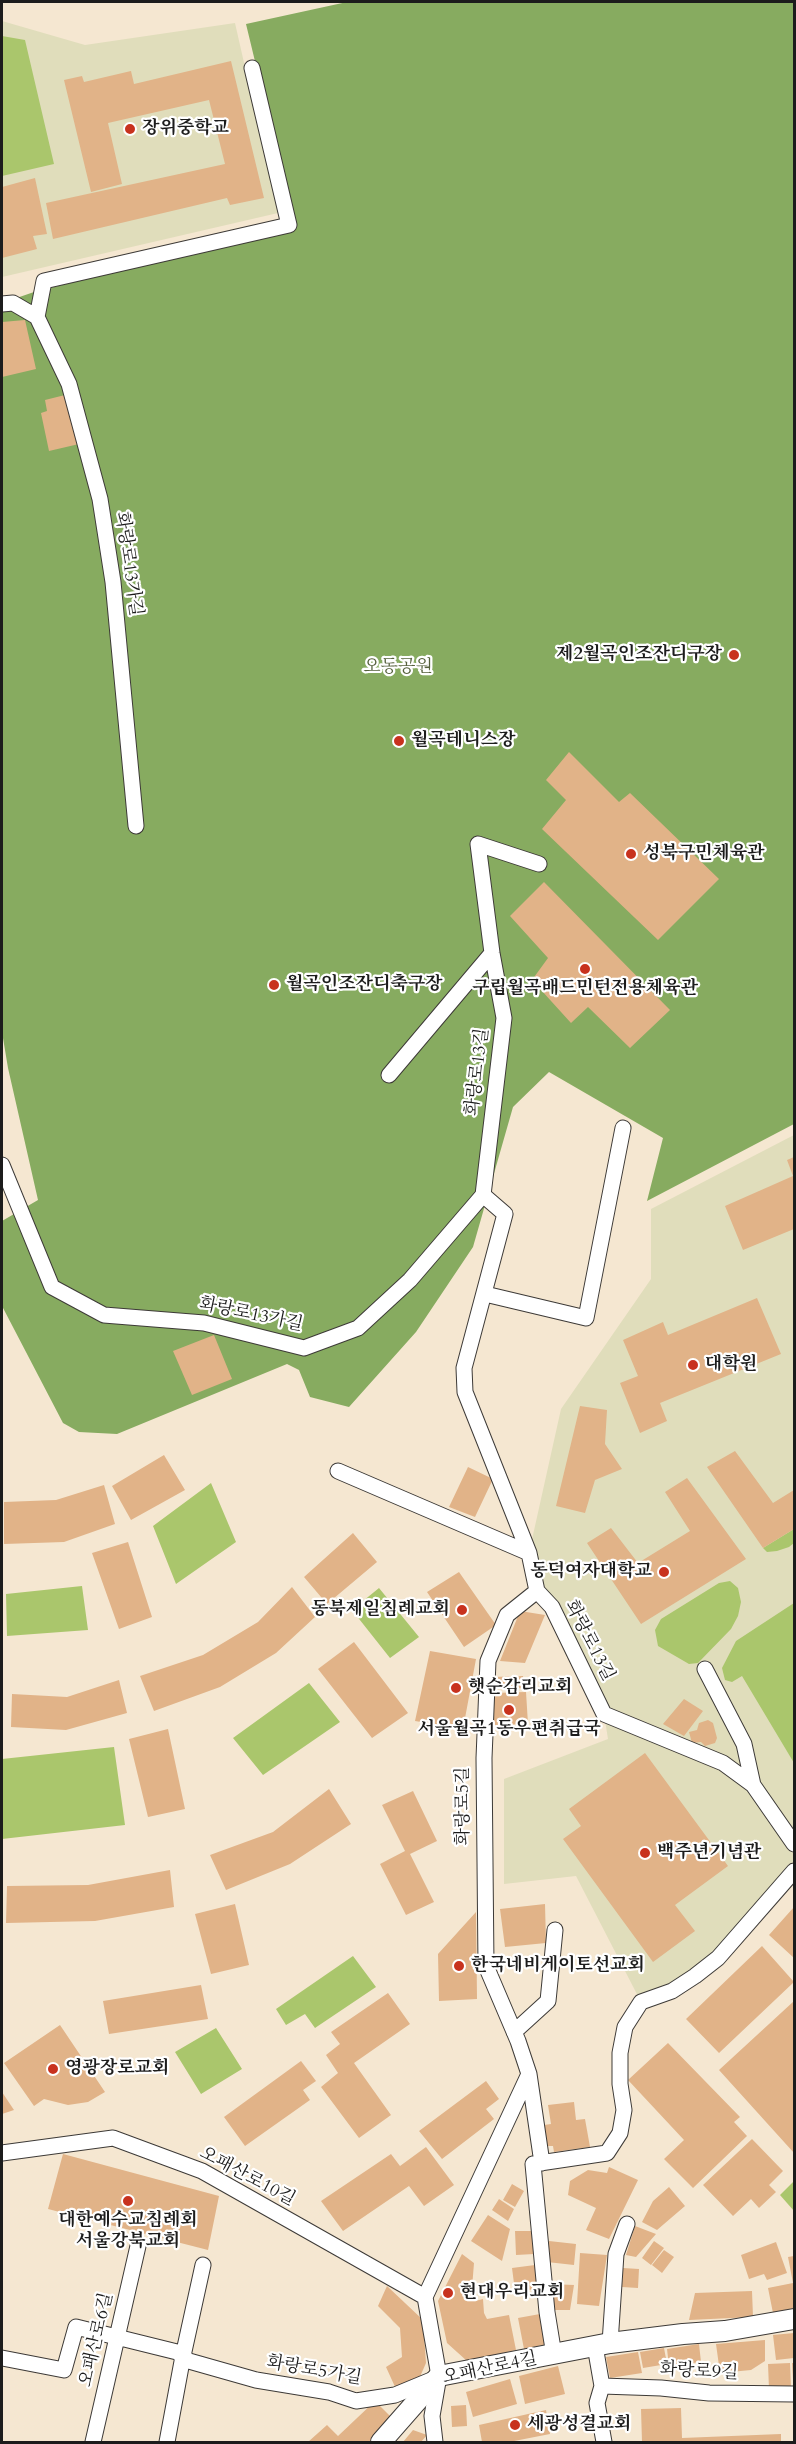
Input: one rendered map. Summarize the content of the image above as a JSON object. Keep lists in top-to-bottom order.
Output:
{
  "streets": {
    "street": [
      "화랑로13가길",
      "화랑로13길",
      "화랑로5길",
      "오패산로10길",
      "오패산로6길",
      "오패산로4길",
      "화랑로5가길",
      "화랑로9길"
    ]
  },
  "crossings": [
    ["화랑로13가길", "화랑로13길"],
    ["화랑로13길", "화랑로5길"],
    ["화랑로5길", "오패산로4길"],
    ["오패산로6길", "화랑로5가길"],
    ["오패산로4길", "화랑로5가길"]
  ],
  "parks": ["오동공원"],
  "places": [
    "장위중학교",
    "제2월곡인조잔디구장",
    "월곡테니스장",
    "성북구민체육관",
    "구립월곡배드민턴전용체육관",
    "월곡인조잔디축구장",
    "대학원",
    "동덕여자대학교",
    "동북제일침례교회",
    "햇순감리교회",
    "서울월곡1동우편취급국",
    "백주년기념관",
    "한국네비게이토선교회",
    "영광장로교회",
    "대한예수교침례회 서울강북교회",
    "현대우리교회",
    "세광성결교회"
  ]
}
